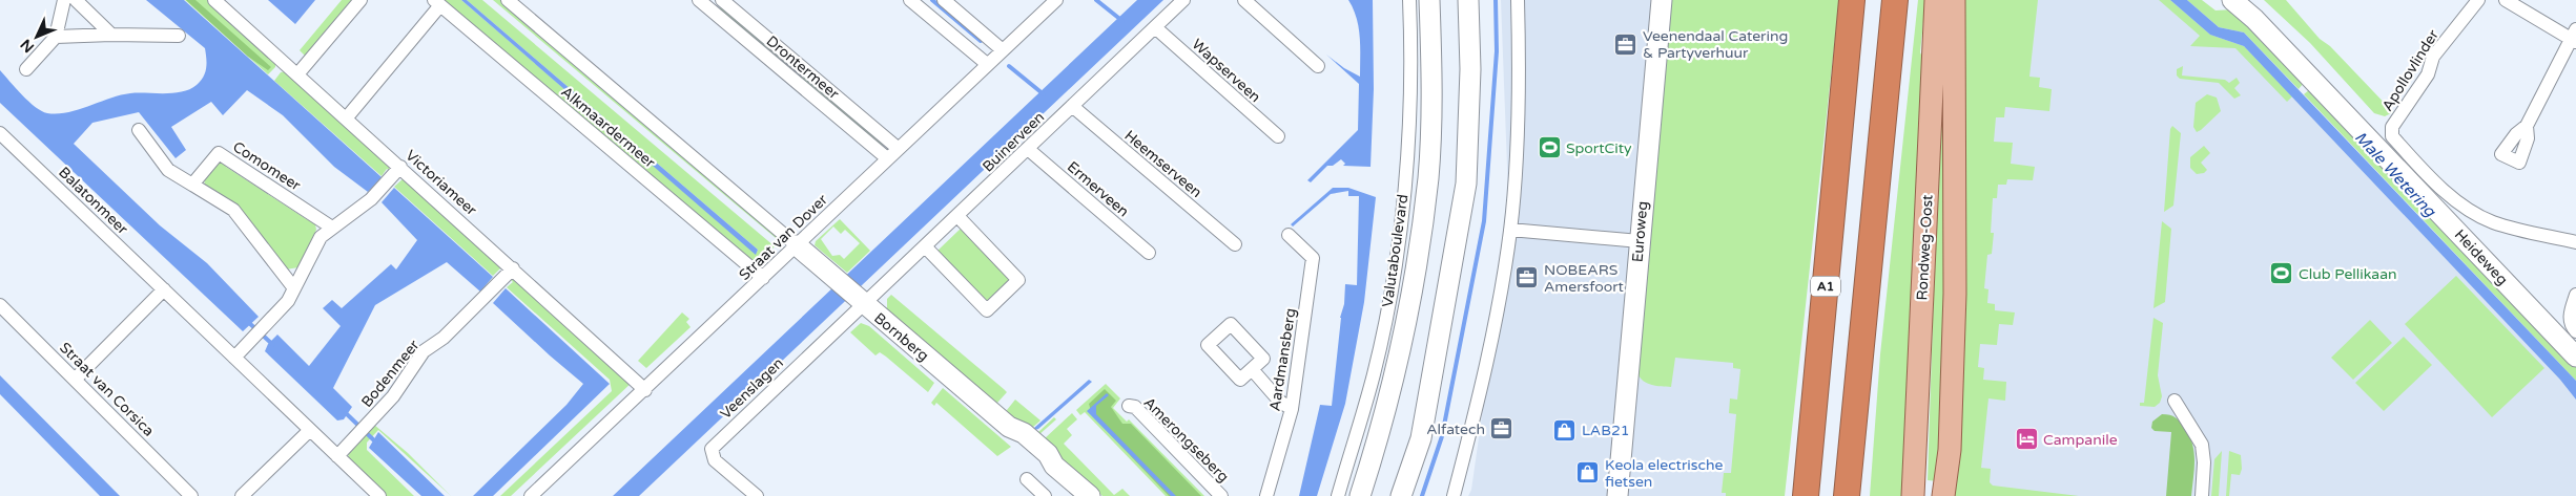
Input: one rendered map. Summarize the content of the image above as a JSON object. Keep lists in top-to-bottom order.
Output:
{
  "streets": {
    "highway": ["A1"],
    "main road": [
      "Euroweg",
      "Rondweg-Oost",
      "Valutaboulevard",
      "Heideweg",
      "Bornberg"
    ],
    "street": [
      "Drontermeer",
      "Wapserveen",
      "Apollovlinder",
      "Alkmaardermeer",
      "Buinerveen",
      "Heemserveen",
      "Comomeer",
      "Victoriameer",
      "Ermerveen",
      "Balatonmeer",
      "Straat van Dover",
      "Aardmansberg",
      "Bodenmeer",
      "Veenslagen",
      "Straat van Corsica",
      "Amerongseberg"
    ]
  },
  "crossings": [
    ["Drontermeer", "Straat van Dover"],
    ["Wapserveen", "Buinerveen"],
    ["Alkmaardermeer", "Straat van Dover"],
    ["Buinerveen", "Heemserveen"],
    ["Buinerveen", "Ermerveen"],
    ["Buinerveen", "Bornberg"],
    ["Buinerveen", "Veenslagen"],
    ["Victoriameer", "Straat van Dover"],
    ["Victoriameer", "Bodenmeer"],
    ["Balatonmeer", "Bodenmeer"],
    ["Straat van Dover", "Bornberg"],
    ["Bornberg", "Veenslagen"]
  ],
  "water": ["Male Wetering"],
  "places": {
    "office": ["Veenendaal Catering & Partyverhuur", "NOBEARS Amersfoort", "Alfatech"],
    "sports": ["SportCity", "Club Pellikaan"],
    "shop": ["LAB21", "Keola electrische fietsen"],
    "hotel": ["Campanile"]
  },
  "north": "bottom left"
}
